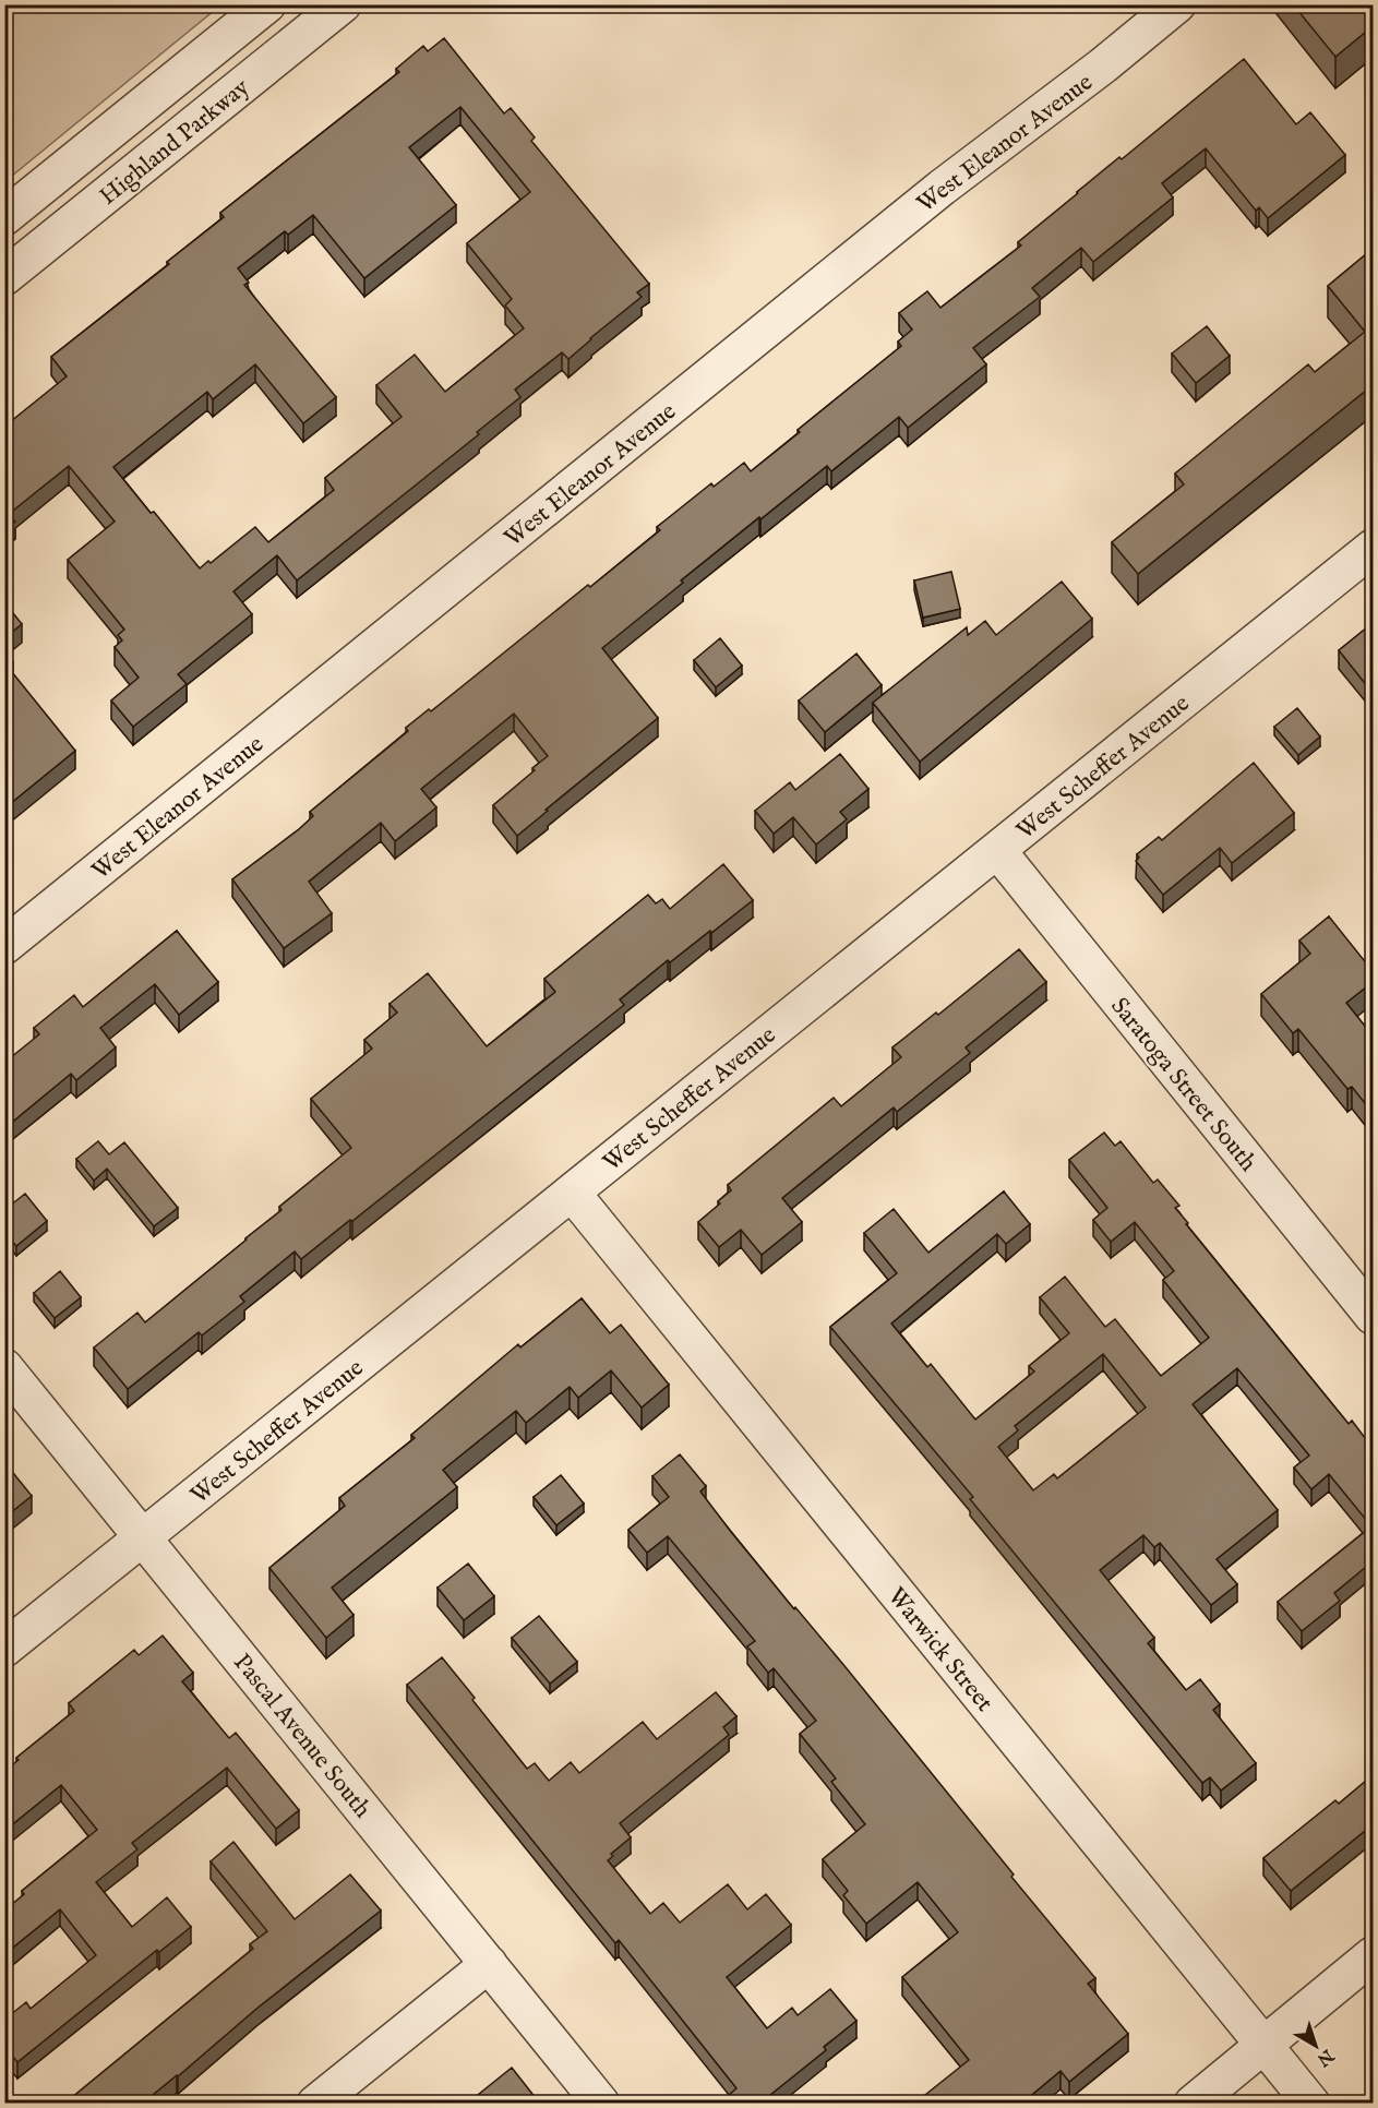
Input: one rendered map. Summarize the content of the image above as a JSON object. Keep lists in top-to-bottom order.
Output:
{
  "streets": {
    "street": [
      "Highland Parkway",
      "West Eleanor Avenue",
      "West Scheffer Avenue",
      "Saratoga Street South",
      "Warwick Street",
      "Pascal Avenue South"
    ]
  },
  "crossings": [
    ["West Scheffer Avenue", "Saratoga Street South"],
    ["West Scheffer Avenue", "Warwick Street"],
    ["West Scheffer Avenue", "Pascal Avenue South"]
  ],
  "north": "bottom right"
}
